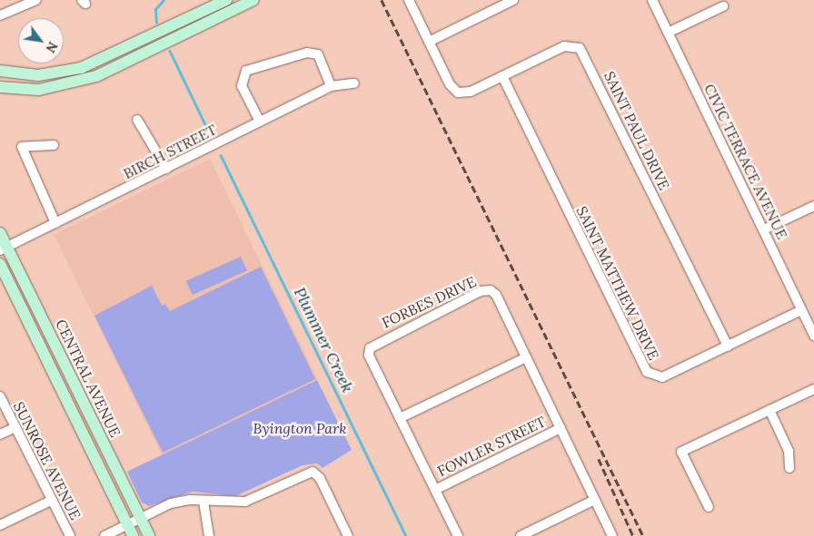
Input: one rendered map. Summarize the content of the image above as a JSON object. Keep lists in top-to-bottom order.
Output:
{
  "streets": {
    "main road": ["CENTRAL AVENUE"],
    "street": [
      "SAINT PAUL DRIVE",
      "BIRCH STREET",
      "CIVIC TERRACE AVENUE",
      "SAINT MATTHEW DRIVE",
      "FORBES DRIVE",
      "FOWLER STREET",
      "SUNROSE AVENUE"
    ]
  },
  "crossings": [
    ["SAINT PAUL DRIVE", "SAINT MATTHEW DRIVE"],
    ["BIRCH STREET", "CENTRAL AVENUE"],
    ["CIVIC TERRACE AVENUE", "SAINT MATTHEW DRIVE"],
    ["FORBES DRIVE", "FOWLER STREET"]
  ],
  "water": ["Plummer Creek"],
  "parks": ["Byington Park"],
  "north": "bottom right"
}
